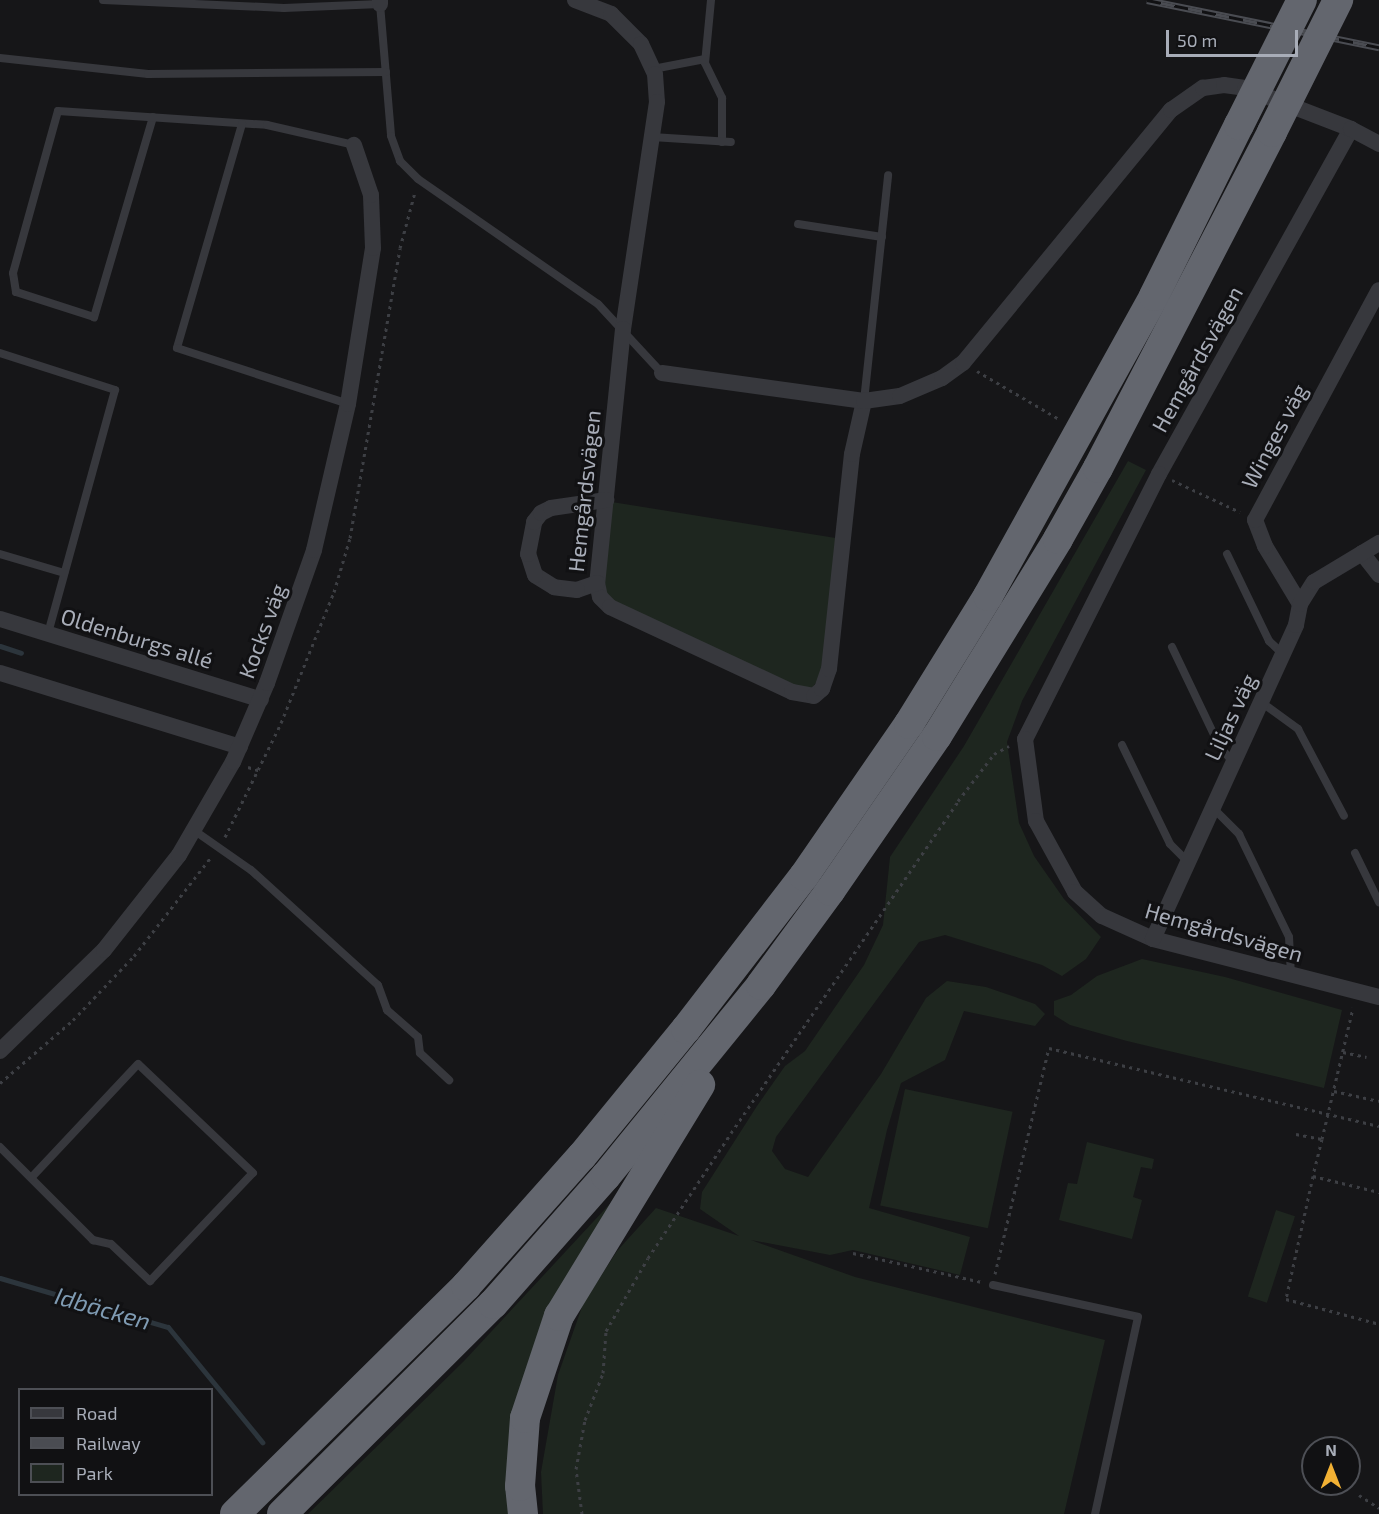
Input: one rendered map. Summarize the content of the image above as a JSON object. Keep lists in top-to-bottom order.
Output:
{
  "streets": {
    "street": [
      "Hemgårdsvägen",
      "Winges väg",
      "Kocks väg",
      "Oldenburgs allé",
      "Liljas väg"
    ]
  },
  "crossings": [
    ["Hemgårdsvägen", "Liljas väg"],
    ["Winges väg", "Liljas väg"],
    ["Kocks väg", "Oldenburgs allé"]
  ],
  "water": ["Idbäcken"],
  "legend": ["Road", "Railway", "Park"],
  "scale_bar": "50 m",
  "north": "top"
}
